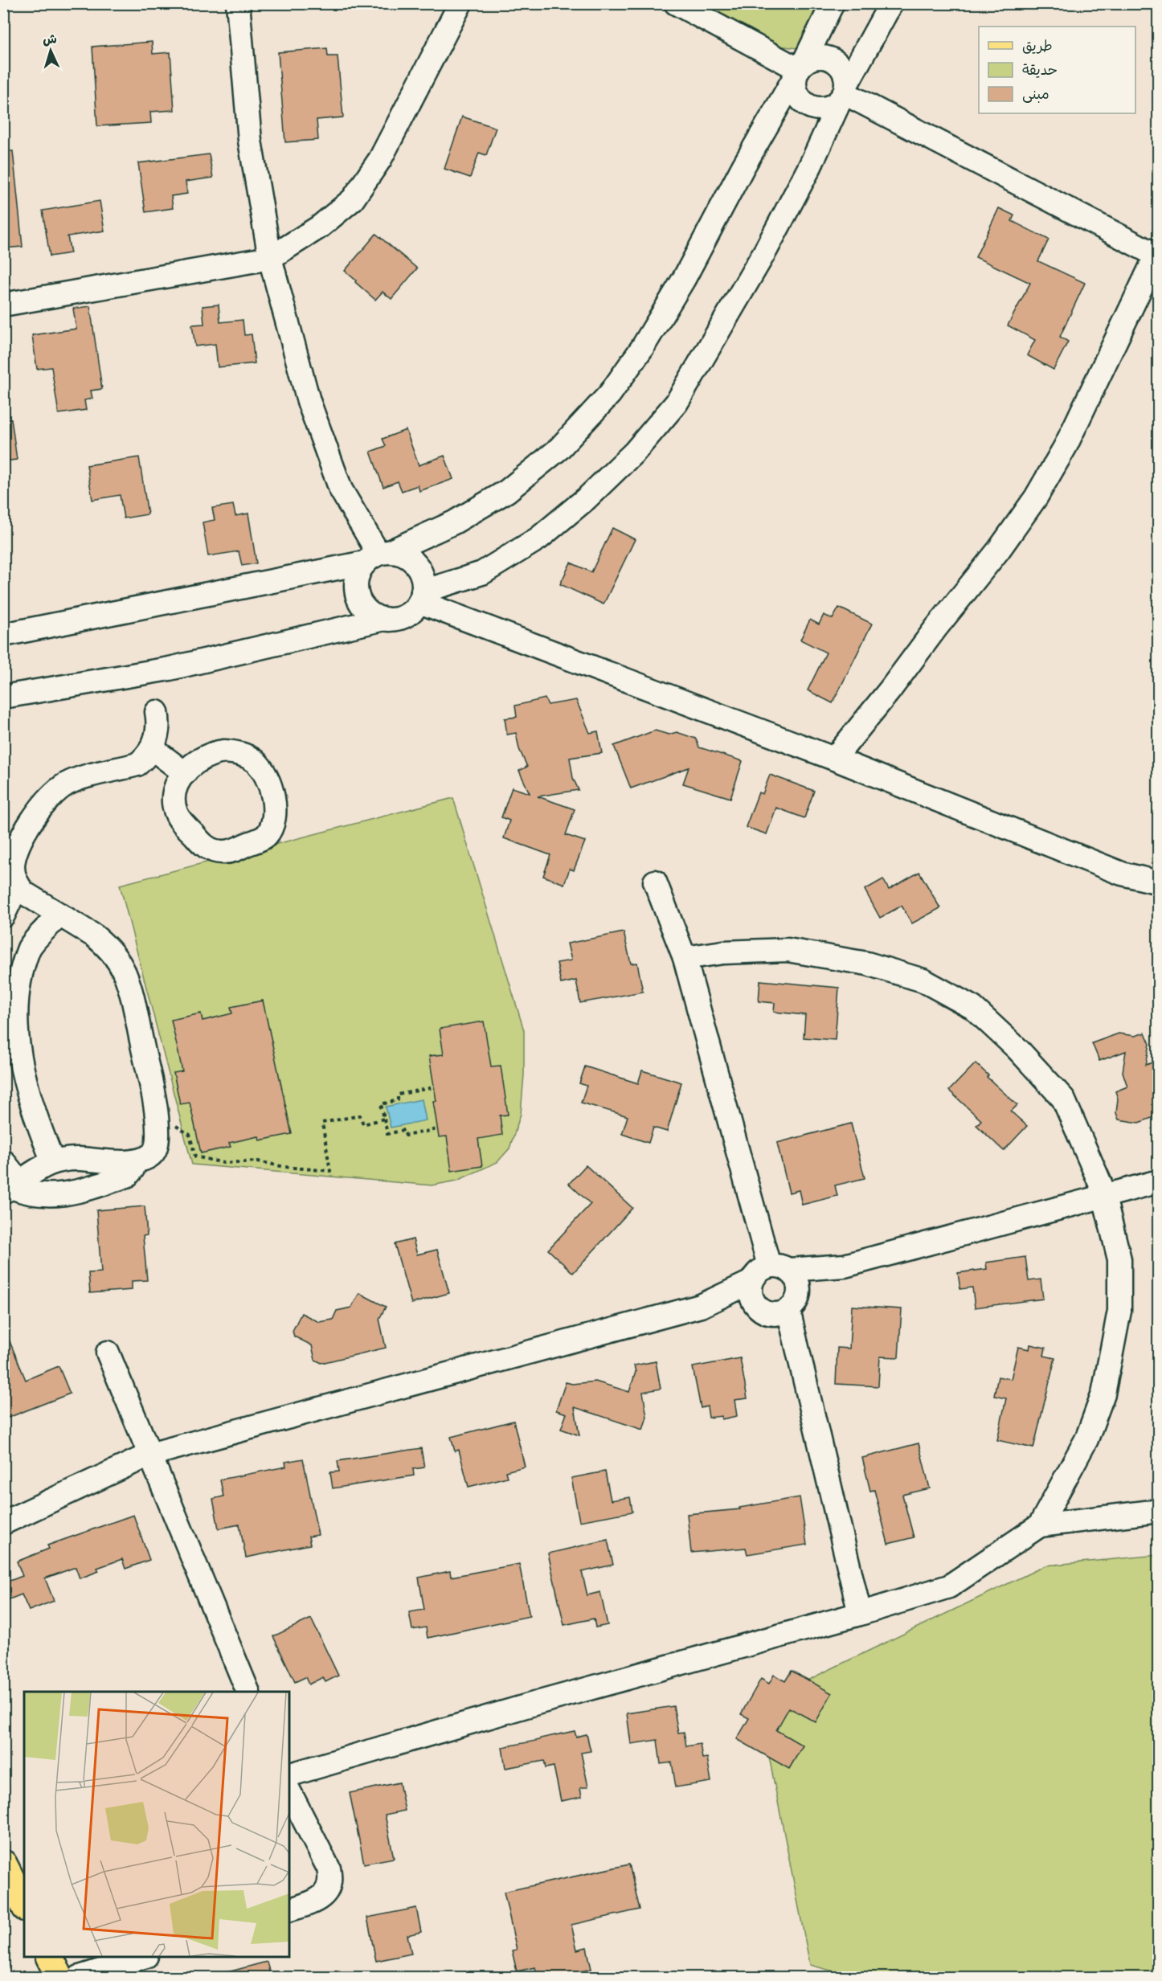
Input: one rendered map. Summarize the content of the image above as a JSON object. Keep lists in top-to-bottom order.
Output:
{
  "legend": ["طريق", "حديقة", "مبنى"],
  "north": "top"
}
